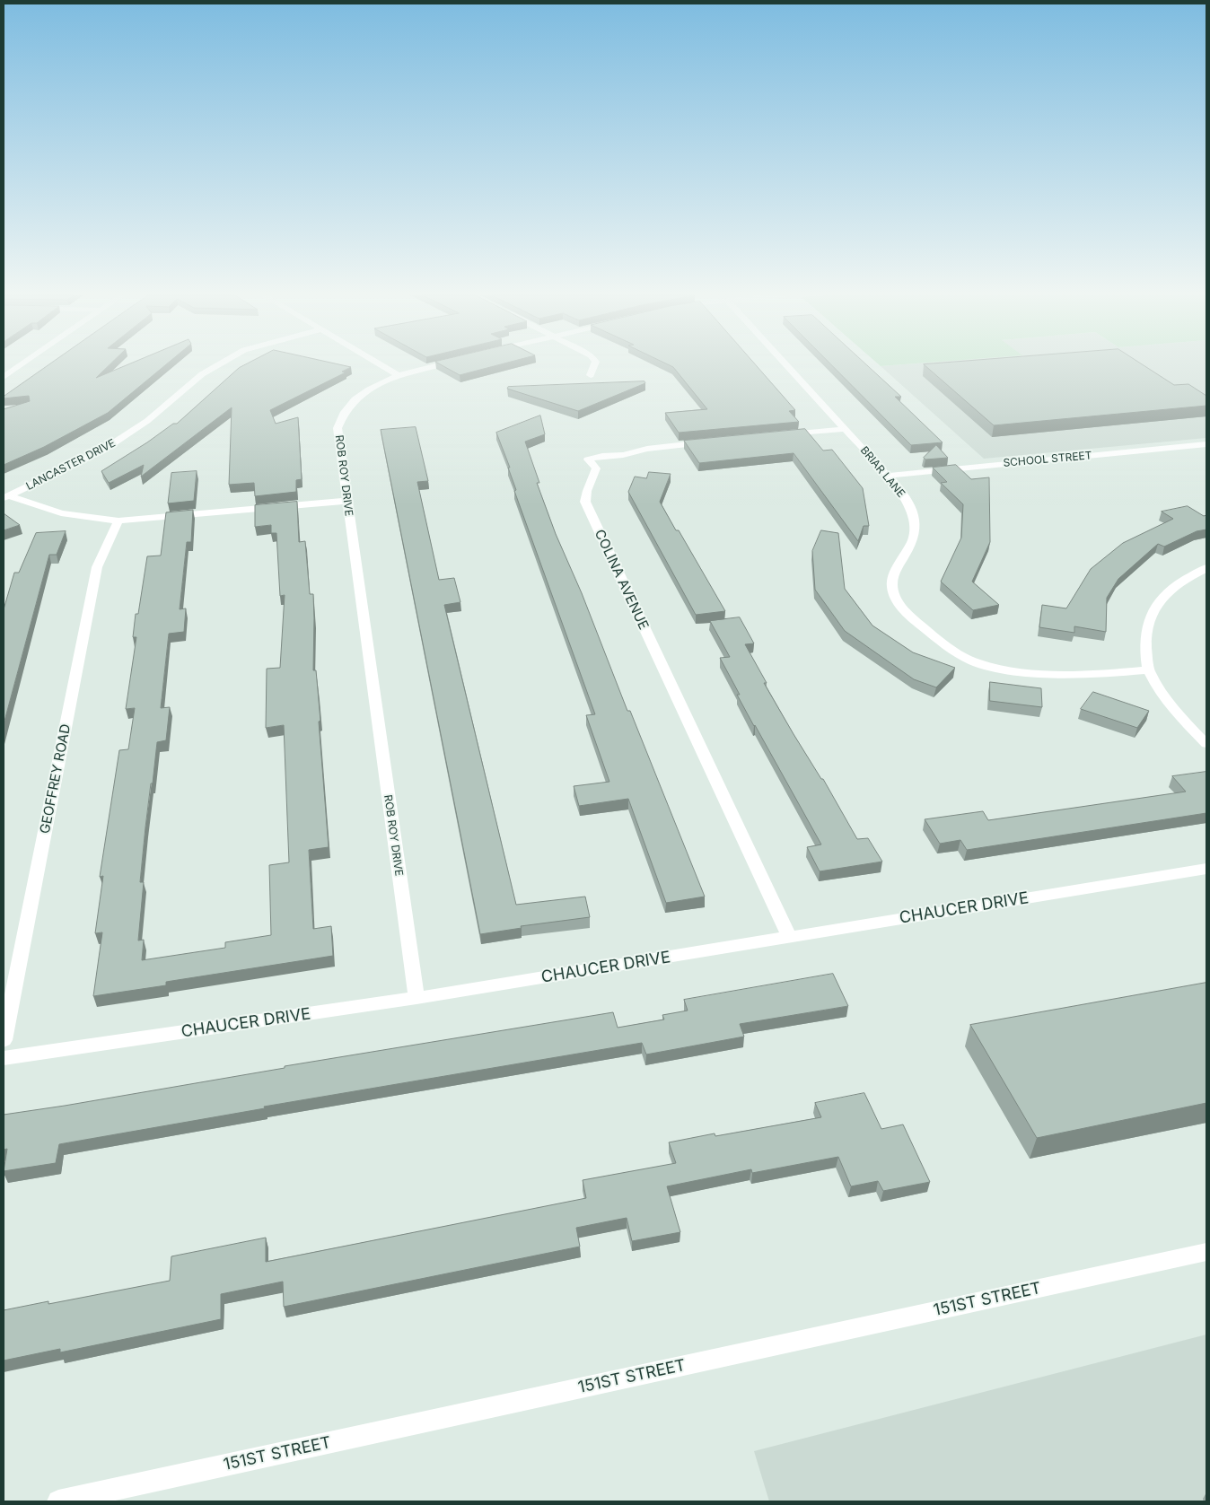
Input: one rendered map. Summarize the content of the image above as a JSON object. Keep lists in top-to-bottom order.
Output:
{
  "streets": {
    "street": [
      "SCHOOL STREET",
      "LANCASTER DRIVE",
      "BRIAR LANE",
      "ROB ROY DRIVE",
      "COLINA AVENUE",
      "GEOFFREY ROAD",
      "CHAUCER DRIVE",
      "151ST STREET"
    ]
  },
  "crossings": [
    ["SCHOOL STREET", "BRIAR LANE"],
    ["ROB ROY DRIVE", "CHAUCER DRIVE"],
    ["COLINA AVENUE", "CHAUCER DRIVE"]
  ]
}
